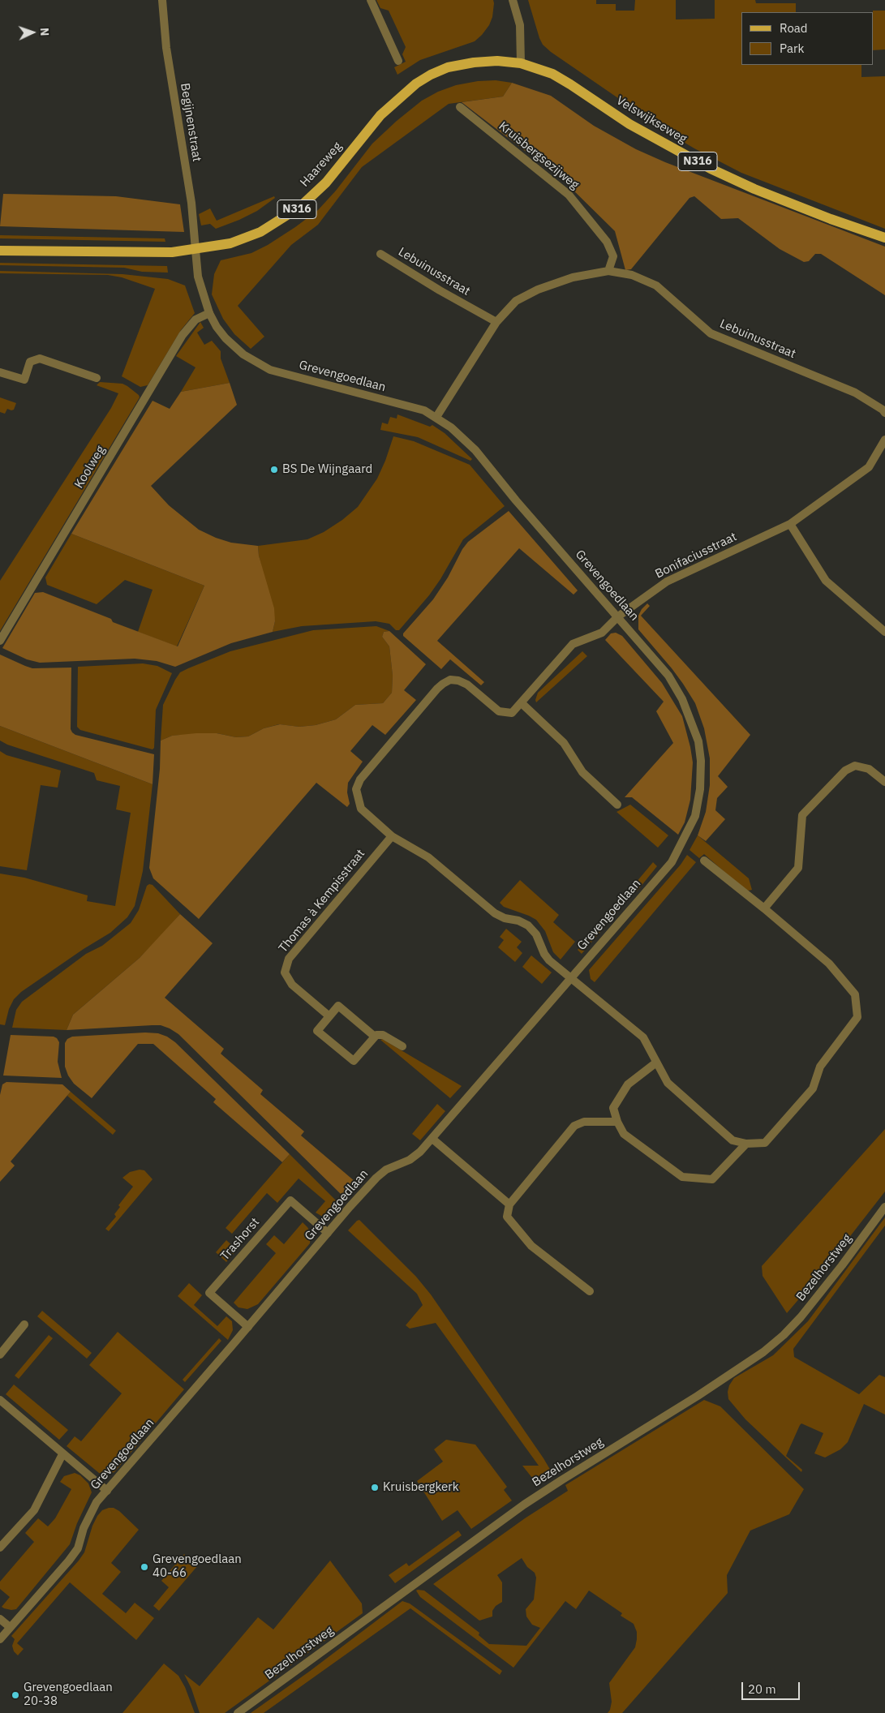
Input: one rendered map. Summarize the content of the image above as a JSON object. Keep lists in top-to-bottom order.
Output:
{
  "streets": {
    "main road": ["Velswijkseweg", "N316", "Haareweg"],
    "street": [
      "Begijnenstraat",
      "Kruisbergsezijweg",
      "Lebuinusstraat",
      "Grevengoedlaan",
      "Koolweg",
      "Bonifaciusstraat",
      "Thomas à Kempisstraat",
      "Trashorst",
      "Bezelhorstweg"
    ]
  },
  "crossings": [
    ["Velswijkseweg", "Haareweg"],
    ["Begijnenstraat", "Haareweg"],
    ["Begijnenstraat", "Grevengoedlaan"],
    ["Kruisbergsezijweg", "Lebuinusstraat"],
    ["Haareweg", "Grevengoedlaan"],
    ["Lebuinusstraat", "Grevengoedlaan"],
    ["Grevengoedlaan", "Koolweg"],
    ["Grevengoedlaan", "Bonifaciusstraat"],
    ["Grevengoedlaan", "Trashorst"]
  ],
  "places": [
    "BS De Wijngaard",
    "Kruisbergkerk",
    "Grevengoedlaan 40-66",
    "Grevengoedlaan 20-38"
  ],
  "legend": ["Road", "Park"],
  "scale_bar": "20 m",
  "north": "right"
}
